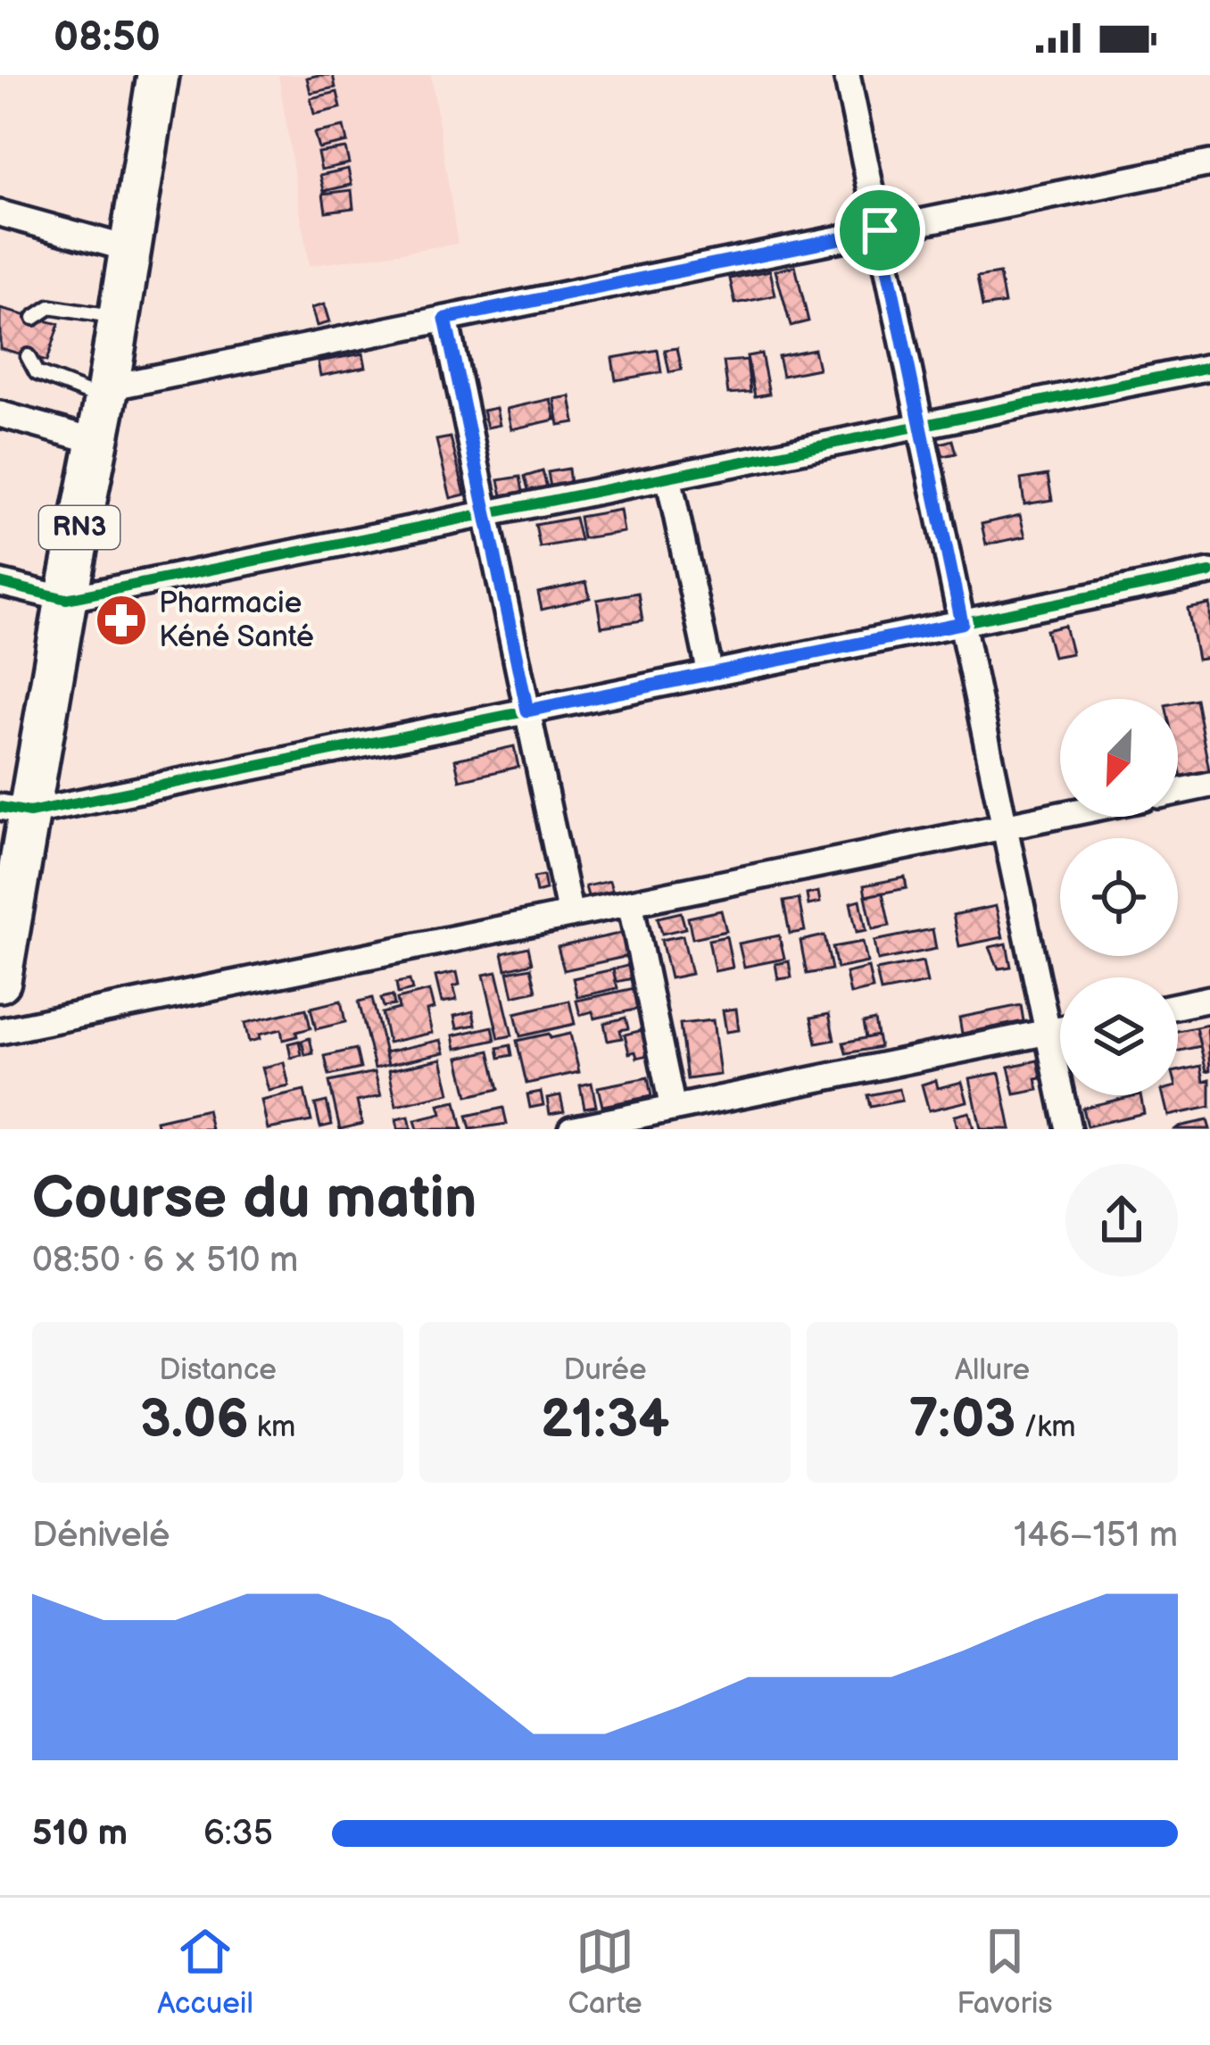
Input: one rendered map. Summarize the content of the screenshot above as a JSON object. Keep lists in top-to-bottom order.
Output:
{
  "streets": {
    "highway": ["RN3"]
  },
  "places": {
    "pharmacy": ["Pharmacie Kéné Santé"]
  },
  "north": "bottom left",
  "page": {
    "status": "08:50",
    "heading": ["Course du matin", "08:50 · 6 × 510 m"],
    "stats": [
      ["Distance", "3.06 km"],
      ["Durée", "21:34"],
      ["Allure", "7:03 /km"]
    ],
    "chart": ["Dénivelé", "146–151 m"],
    "list": [
      {
        "name": "510 m",
        "note": "6:35"
      }
    ],
    "tabs": ["Accueil", "Carte", "Favoris"]
  }
}
